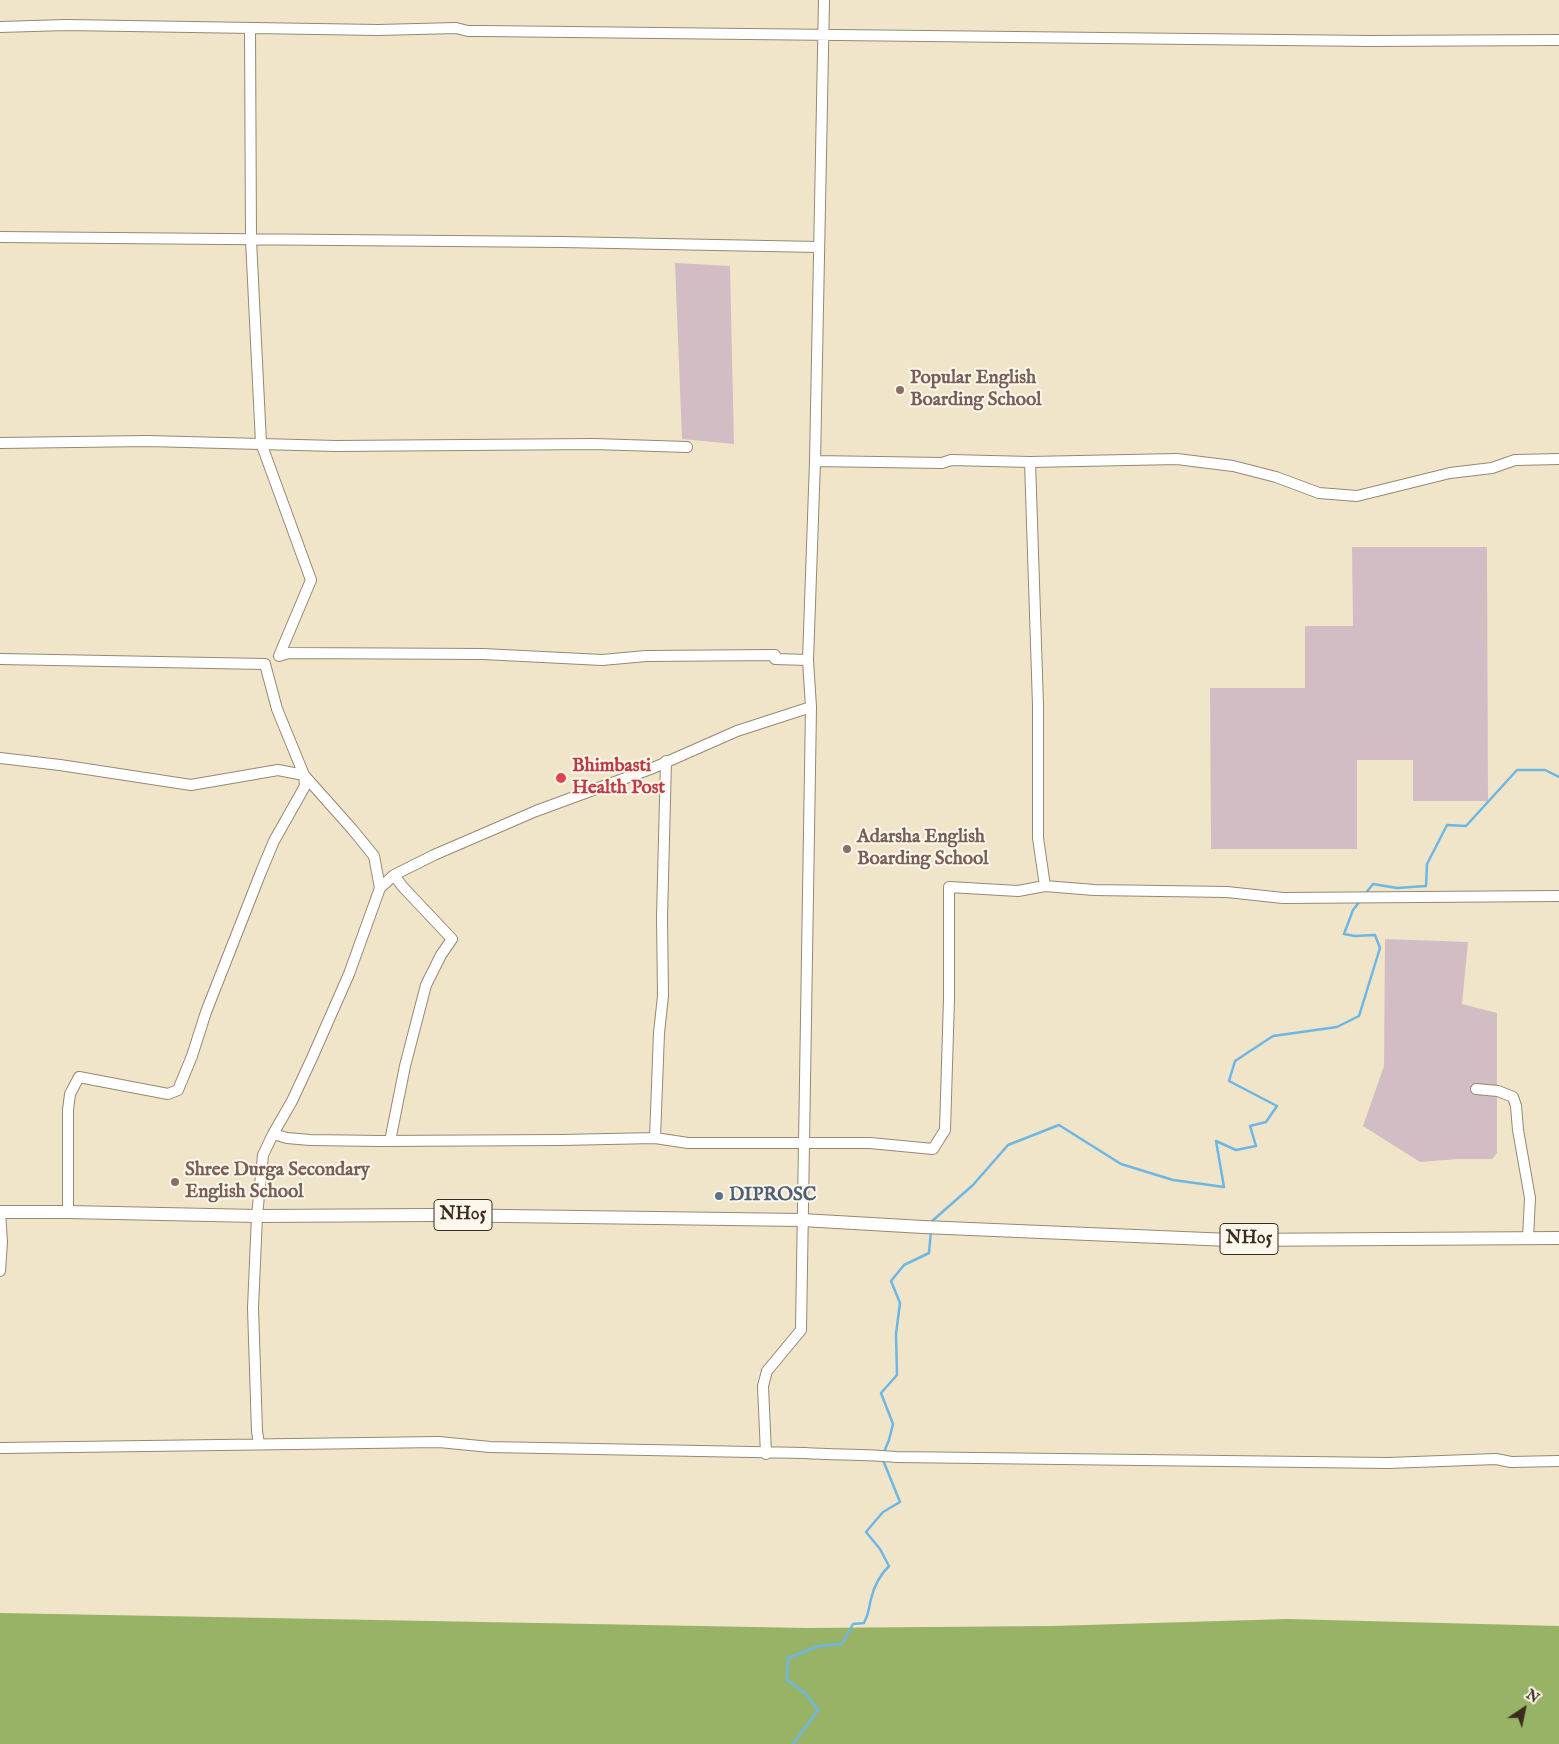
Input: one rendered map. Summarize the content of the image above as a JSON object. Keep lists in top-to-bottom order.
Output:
{
  "streets": {
    "main road": ["NH05"]
  },
  "places": [
    "Popular English Boarding School",
    "Bhimbasti Health Post",
    "Adarsha English Boarding School",
    "Shree Durga Secondary English School",
    "DIPROSC"
  ],
  "north": "top right"
}
